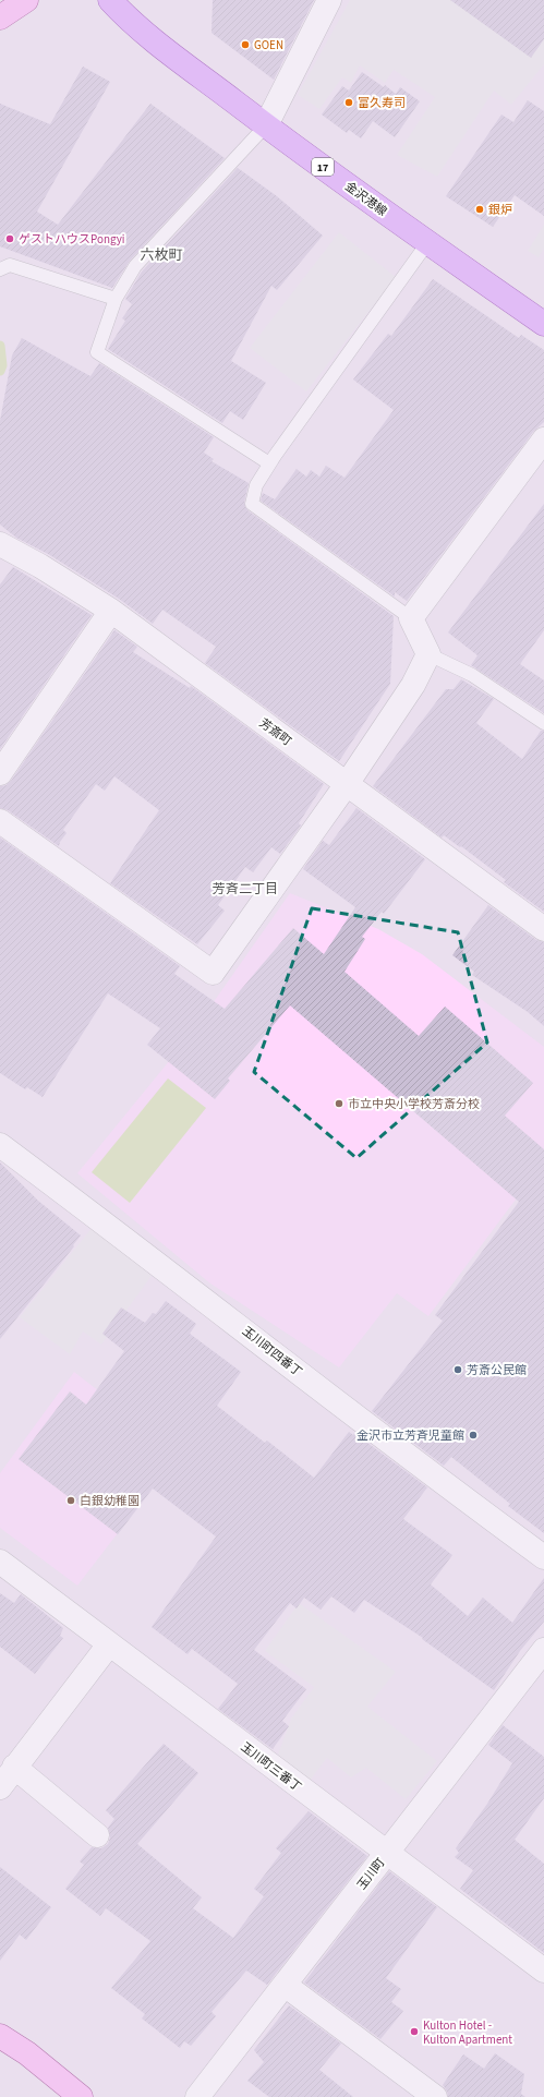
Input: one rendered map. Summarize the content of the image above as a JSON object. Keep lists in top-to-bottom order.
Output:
{
  "streets": {
    "main road": ["17", "金沢港線"],
    "street": [
      "芳斎町",
      "玉川町四番丁",
      "玉川町三番丁",
      "玉川町"
    ]
  },
  "crossings": [
    ["玉川町三番丁", "玉川町"]
  ],
  "districts": ["六枚町", "芳斉二丁目"],
  "places": [
    "GOEN",
    "富久寿司",
    "銀炉",
    "ゲストハウスPongyi",
    "市立中央小学校芳斎分校",
    "芳斎公民館",
    "金沢市立芳斉児童館",
    "白銀幼稚園",
    "Kulton Hotel - Kulton Apartment"
  ]
}
